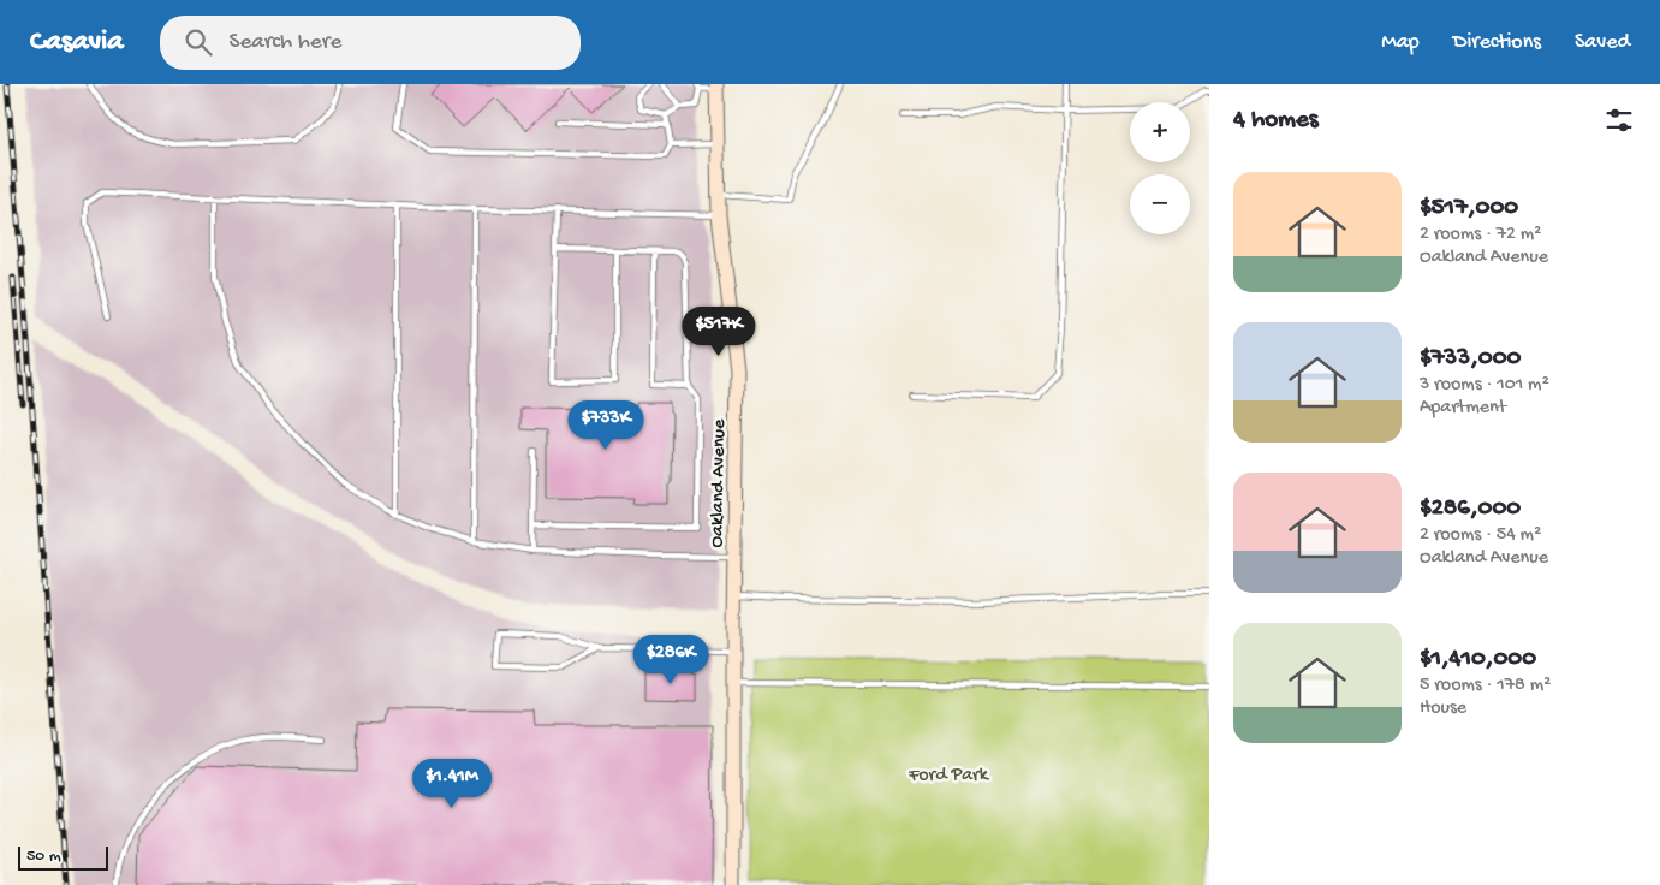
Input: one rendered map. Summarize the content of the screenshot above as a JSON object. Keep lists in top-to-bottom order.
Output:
{
  "streets": {
    "street": ["Oakland Avenue"]
  },
  "parks": ["Ford Park"],
  "scale_bar": "50 m",
  "page": {
    "header": "Casavia",
    "search": "Search here",
    "nav": ["Map", "Directions", "Saved"],
    "heading": "4 homes",
    "map_buttons": ["+", "−"],
    "list": [
      {
        "name": "$517,000",
        "note": "2 rooms · 72 m² · Oakland Avenue"
      },
      {
        "name": "$733,000",
        "note": "3 rooms · 101 m² · Apartment"
      },
      {
        "name": "$286,000",
        "note": "2 rooms · 54 m² · Oakland Avenue"
      },
      {
        "name": "$1,410,000",
        "note": "5 rooms · 178 m² · House"
      }
    ],
    "price": [
      "$517K",
      "$733K",
      "$286K",
      "$1.41M"
    ],
    "scale": "50 m"
  }
}
